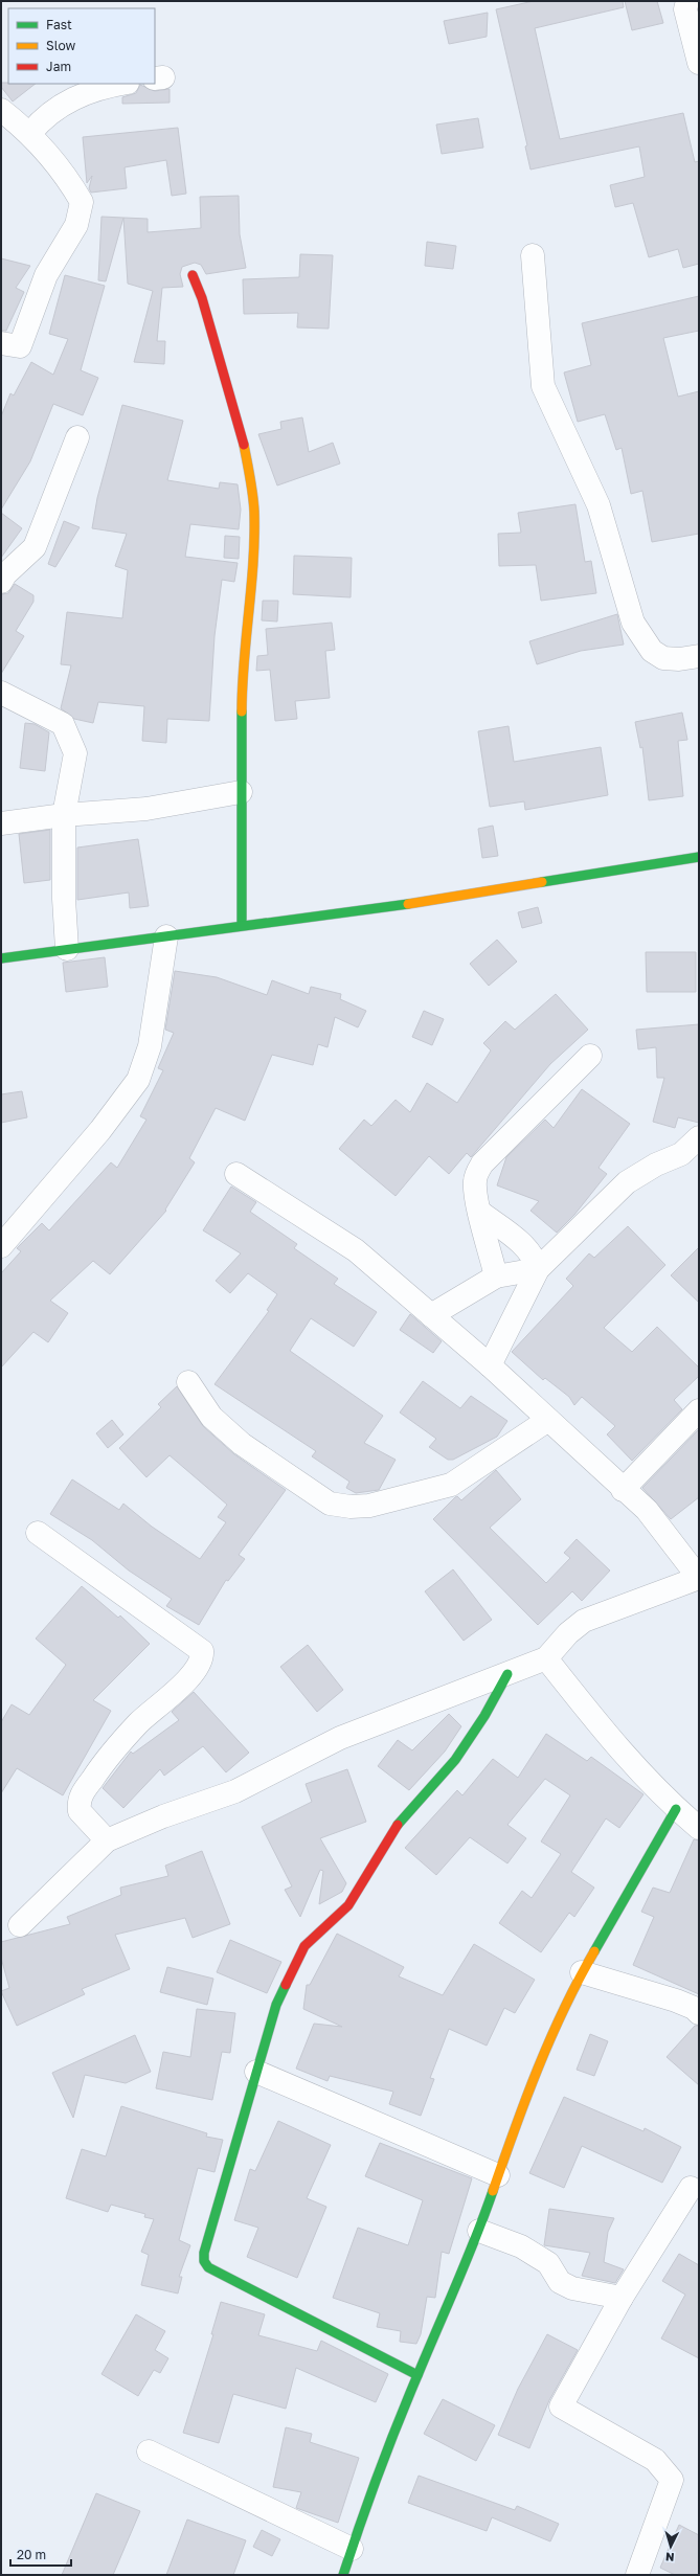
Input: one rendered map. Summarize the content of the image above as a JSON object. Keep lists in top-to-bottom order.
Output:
{
  "legend": ["Fast", "Slow", "Jam"],
  "scale_bar": "20 m",
  "north": "bottom"
}
